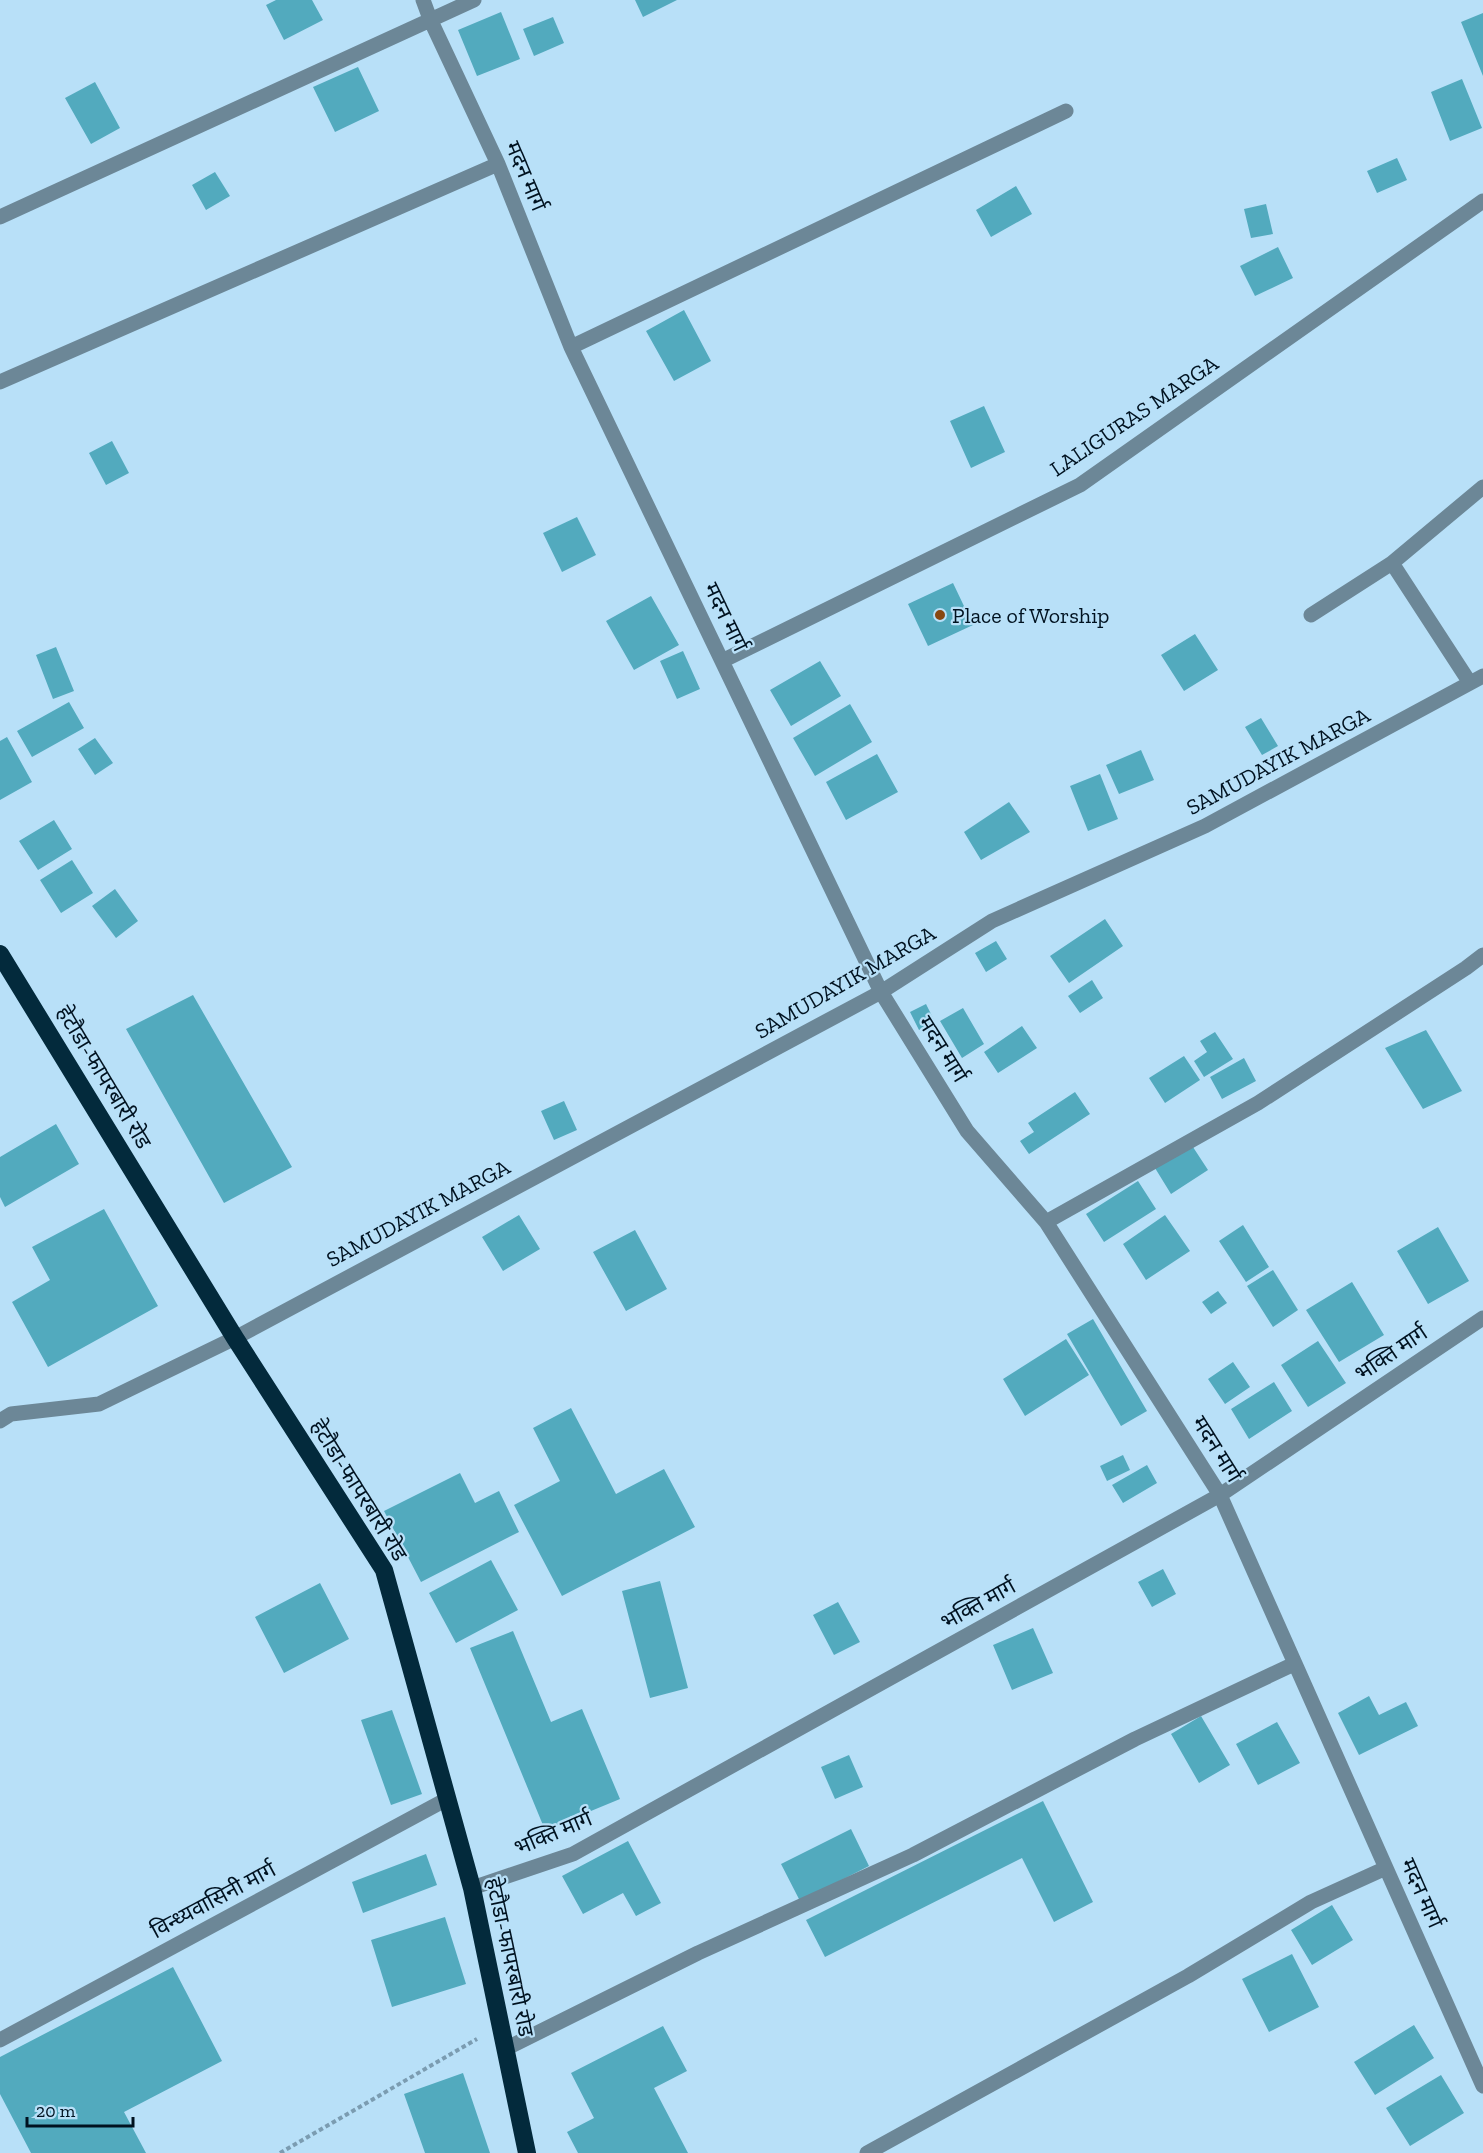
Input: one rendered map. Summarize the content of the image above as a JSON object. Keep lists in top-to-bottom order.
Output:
{
  "streets": {
    "highway": ["हेटौडा-फापरबारी रोड"],
    "street": [
      "मदन मार्ग",
      "LALIGURAS MARGA",
      "SAMUDAYIK MARGA",
      "भक्ति मार्ग",
      "विन्ध्यवासिनी मार्ग"
    ]
  },
  "crossings": [
    ["मदन मार्ग", "LALIGURAS MARGA"],
    ["मदन मार्ग", "SAMUDAYIK MARGA"],
    ["मदन मार्ग", "भक्ति मार्ग"],
    ["SAMUDAYIK MARGA", "हेटौडा-फापरबारी रोड"],
    ["हेटौडा-फापरबारी रोड", "भक्ति मार्ग"],
    ["हेटौडा-फापरबारी रोड", "विन्ध्यवासिनी मार्ग"]
  ],
  "places": ["Place of Worship"],
  "scale_bar": "20 m"
}
